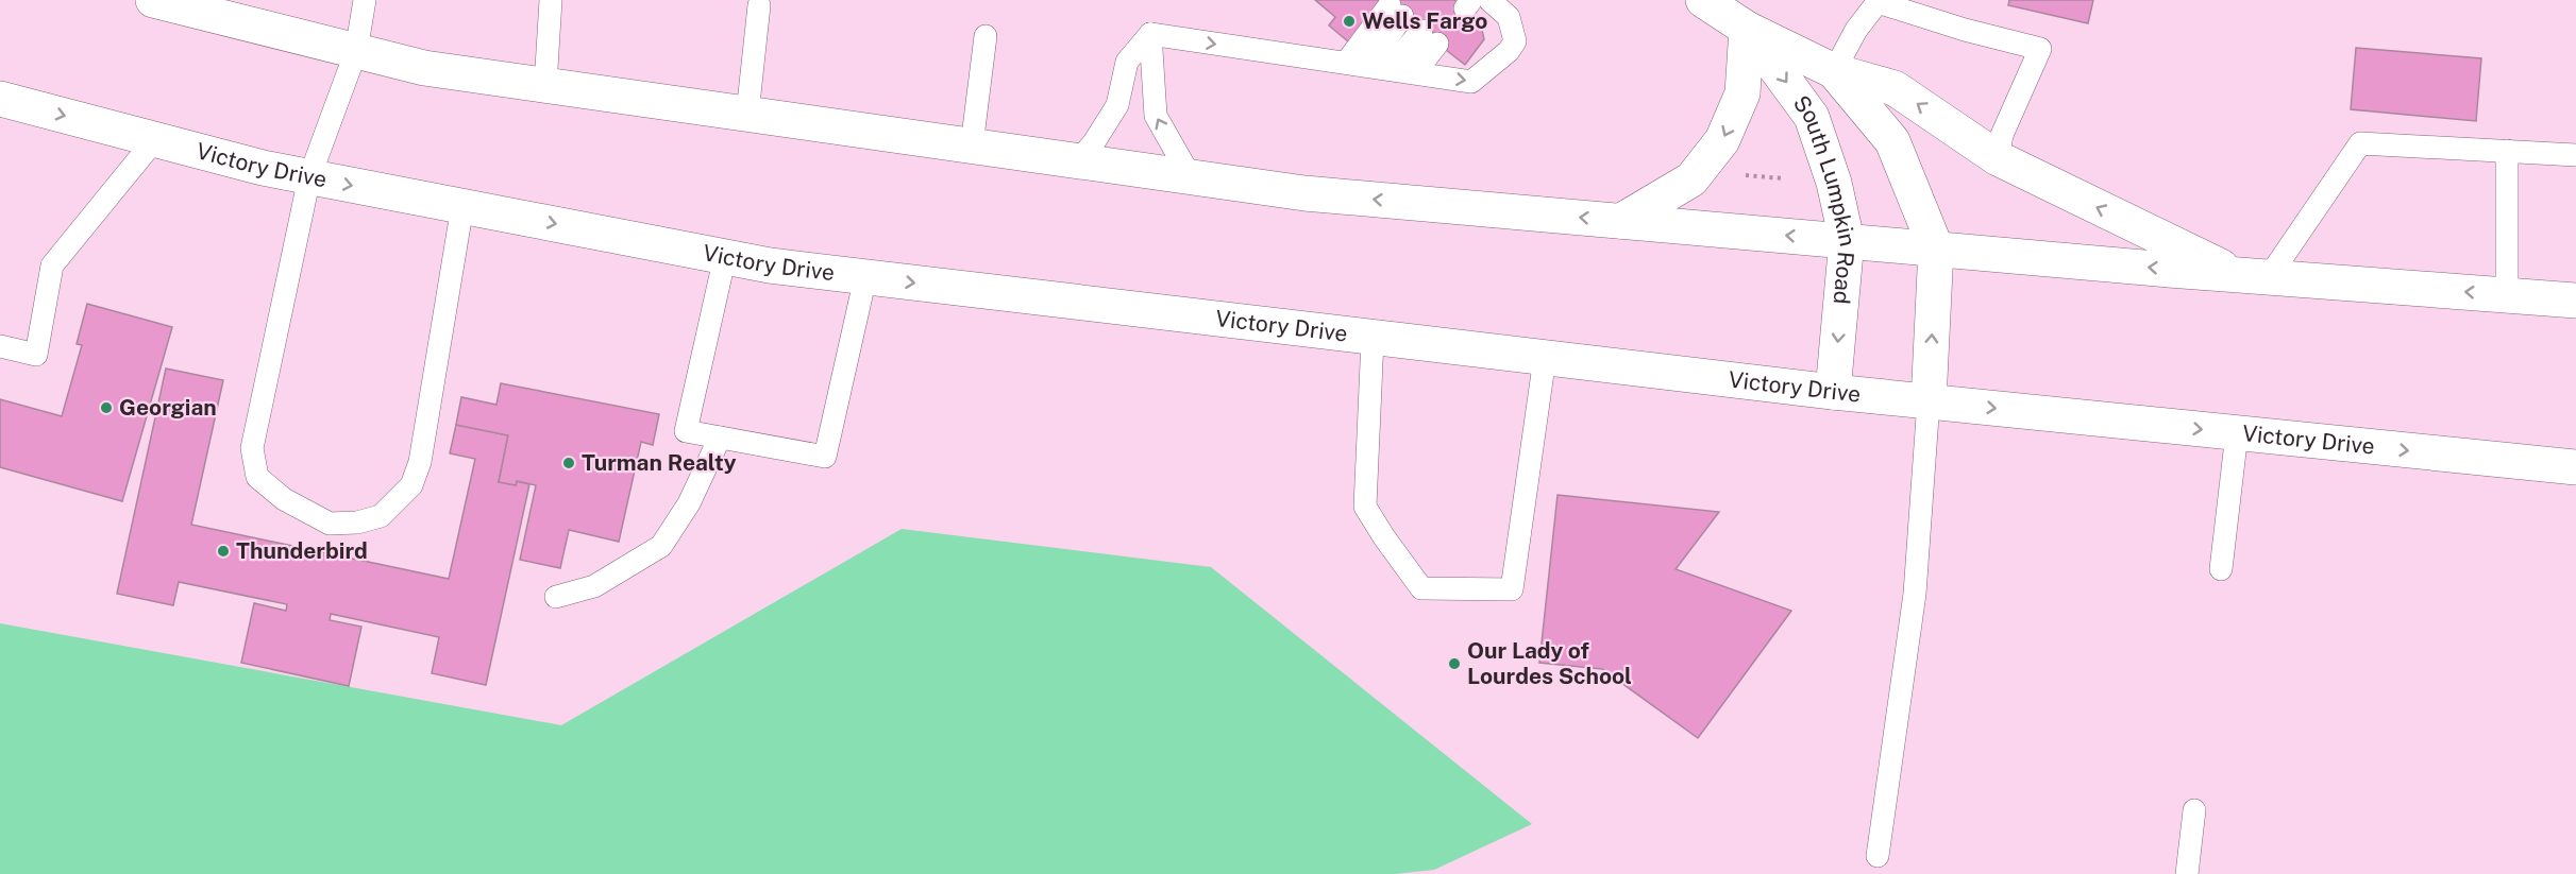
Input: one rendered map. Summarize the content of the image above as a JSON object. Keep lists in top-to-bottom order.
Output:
{
  "streets": {
    "main road": ["Victory Drive", "South Lumpkin Road"]
  },
  "crossings": [
    ["Victory Drive", "South Lumpkin Road"]
  ],
  "places": [
    "Wells Fargo",
    "Georgian",
    "Turman Realty",
    "Thunderbird",
    "Our Lady of Lourdes School"
  ]
}
